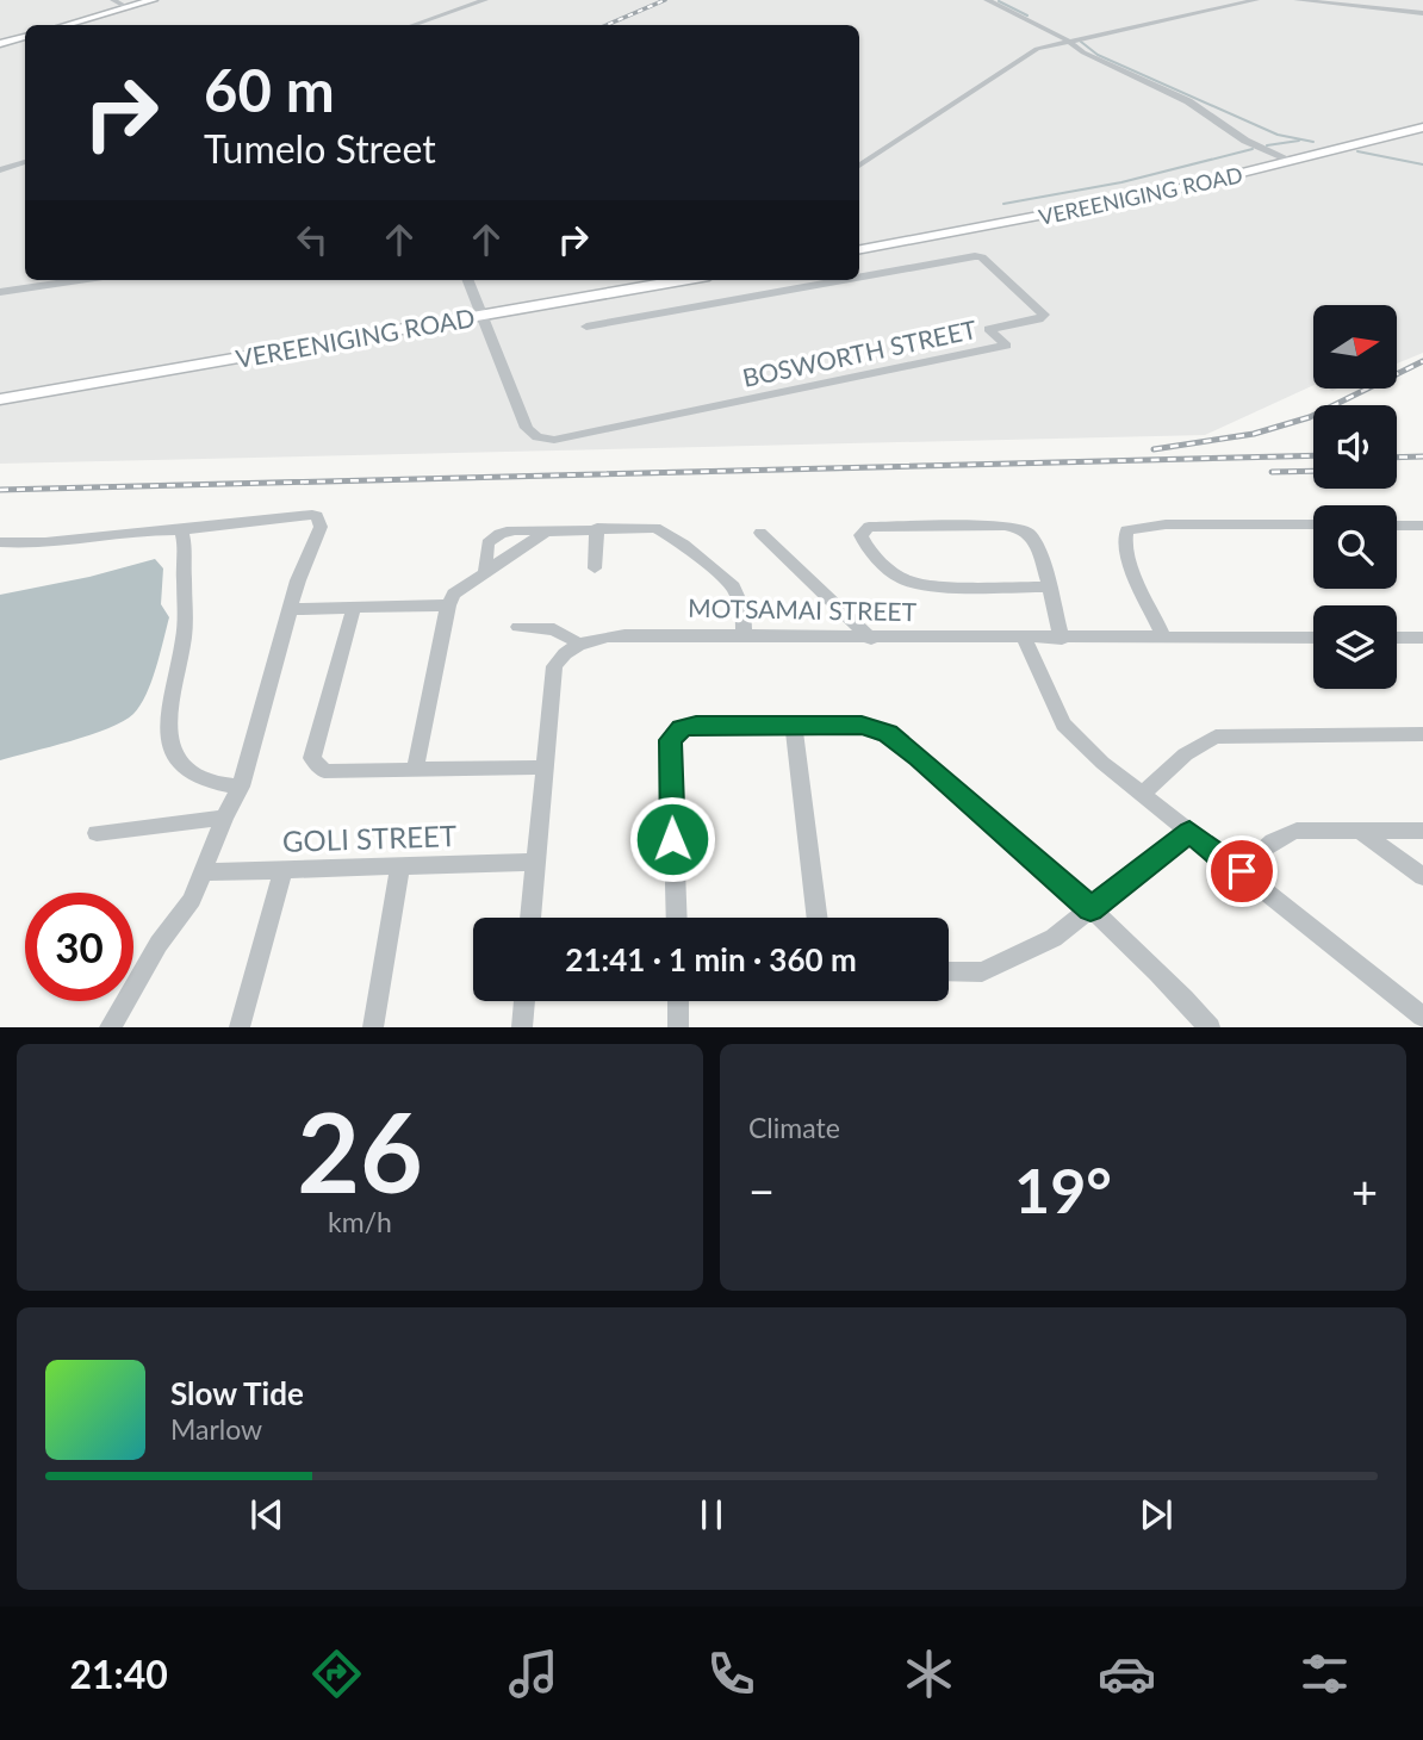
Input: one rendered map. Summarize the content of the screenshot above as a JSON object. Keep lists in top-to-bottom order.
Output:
{
  "streets": {
    "main road": ["VEREENIGING ROAD"],
    "street": ["BOSWORTH STREET", "MOTSAMAI STREET", "GOLI STREET"]
  },
  "crossings": [
    ["VEREENIGING ROAD", "BOSWORTH STREET"]
  ],
  "north": "right",
  "page": {
    "turn": ["60 m", "Tumelo Street"],
    "limit": "30",
    "trip": "21:41 · 1 min · 360 m",
    "tile": [
      ["26", "km/h"],
      "Climate"
    ],
    "heat": ["−", "19°", "+"],
    "song": ["Slow Tide", "Marlow"],
    "tabs": "21:40"
  }
}
